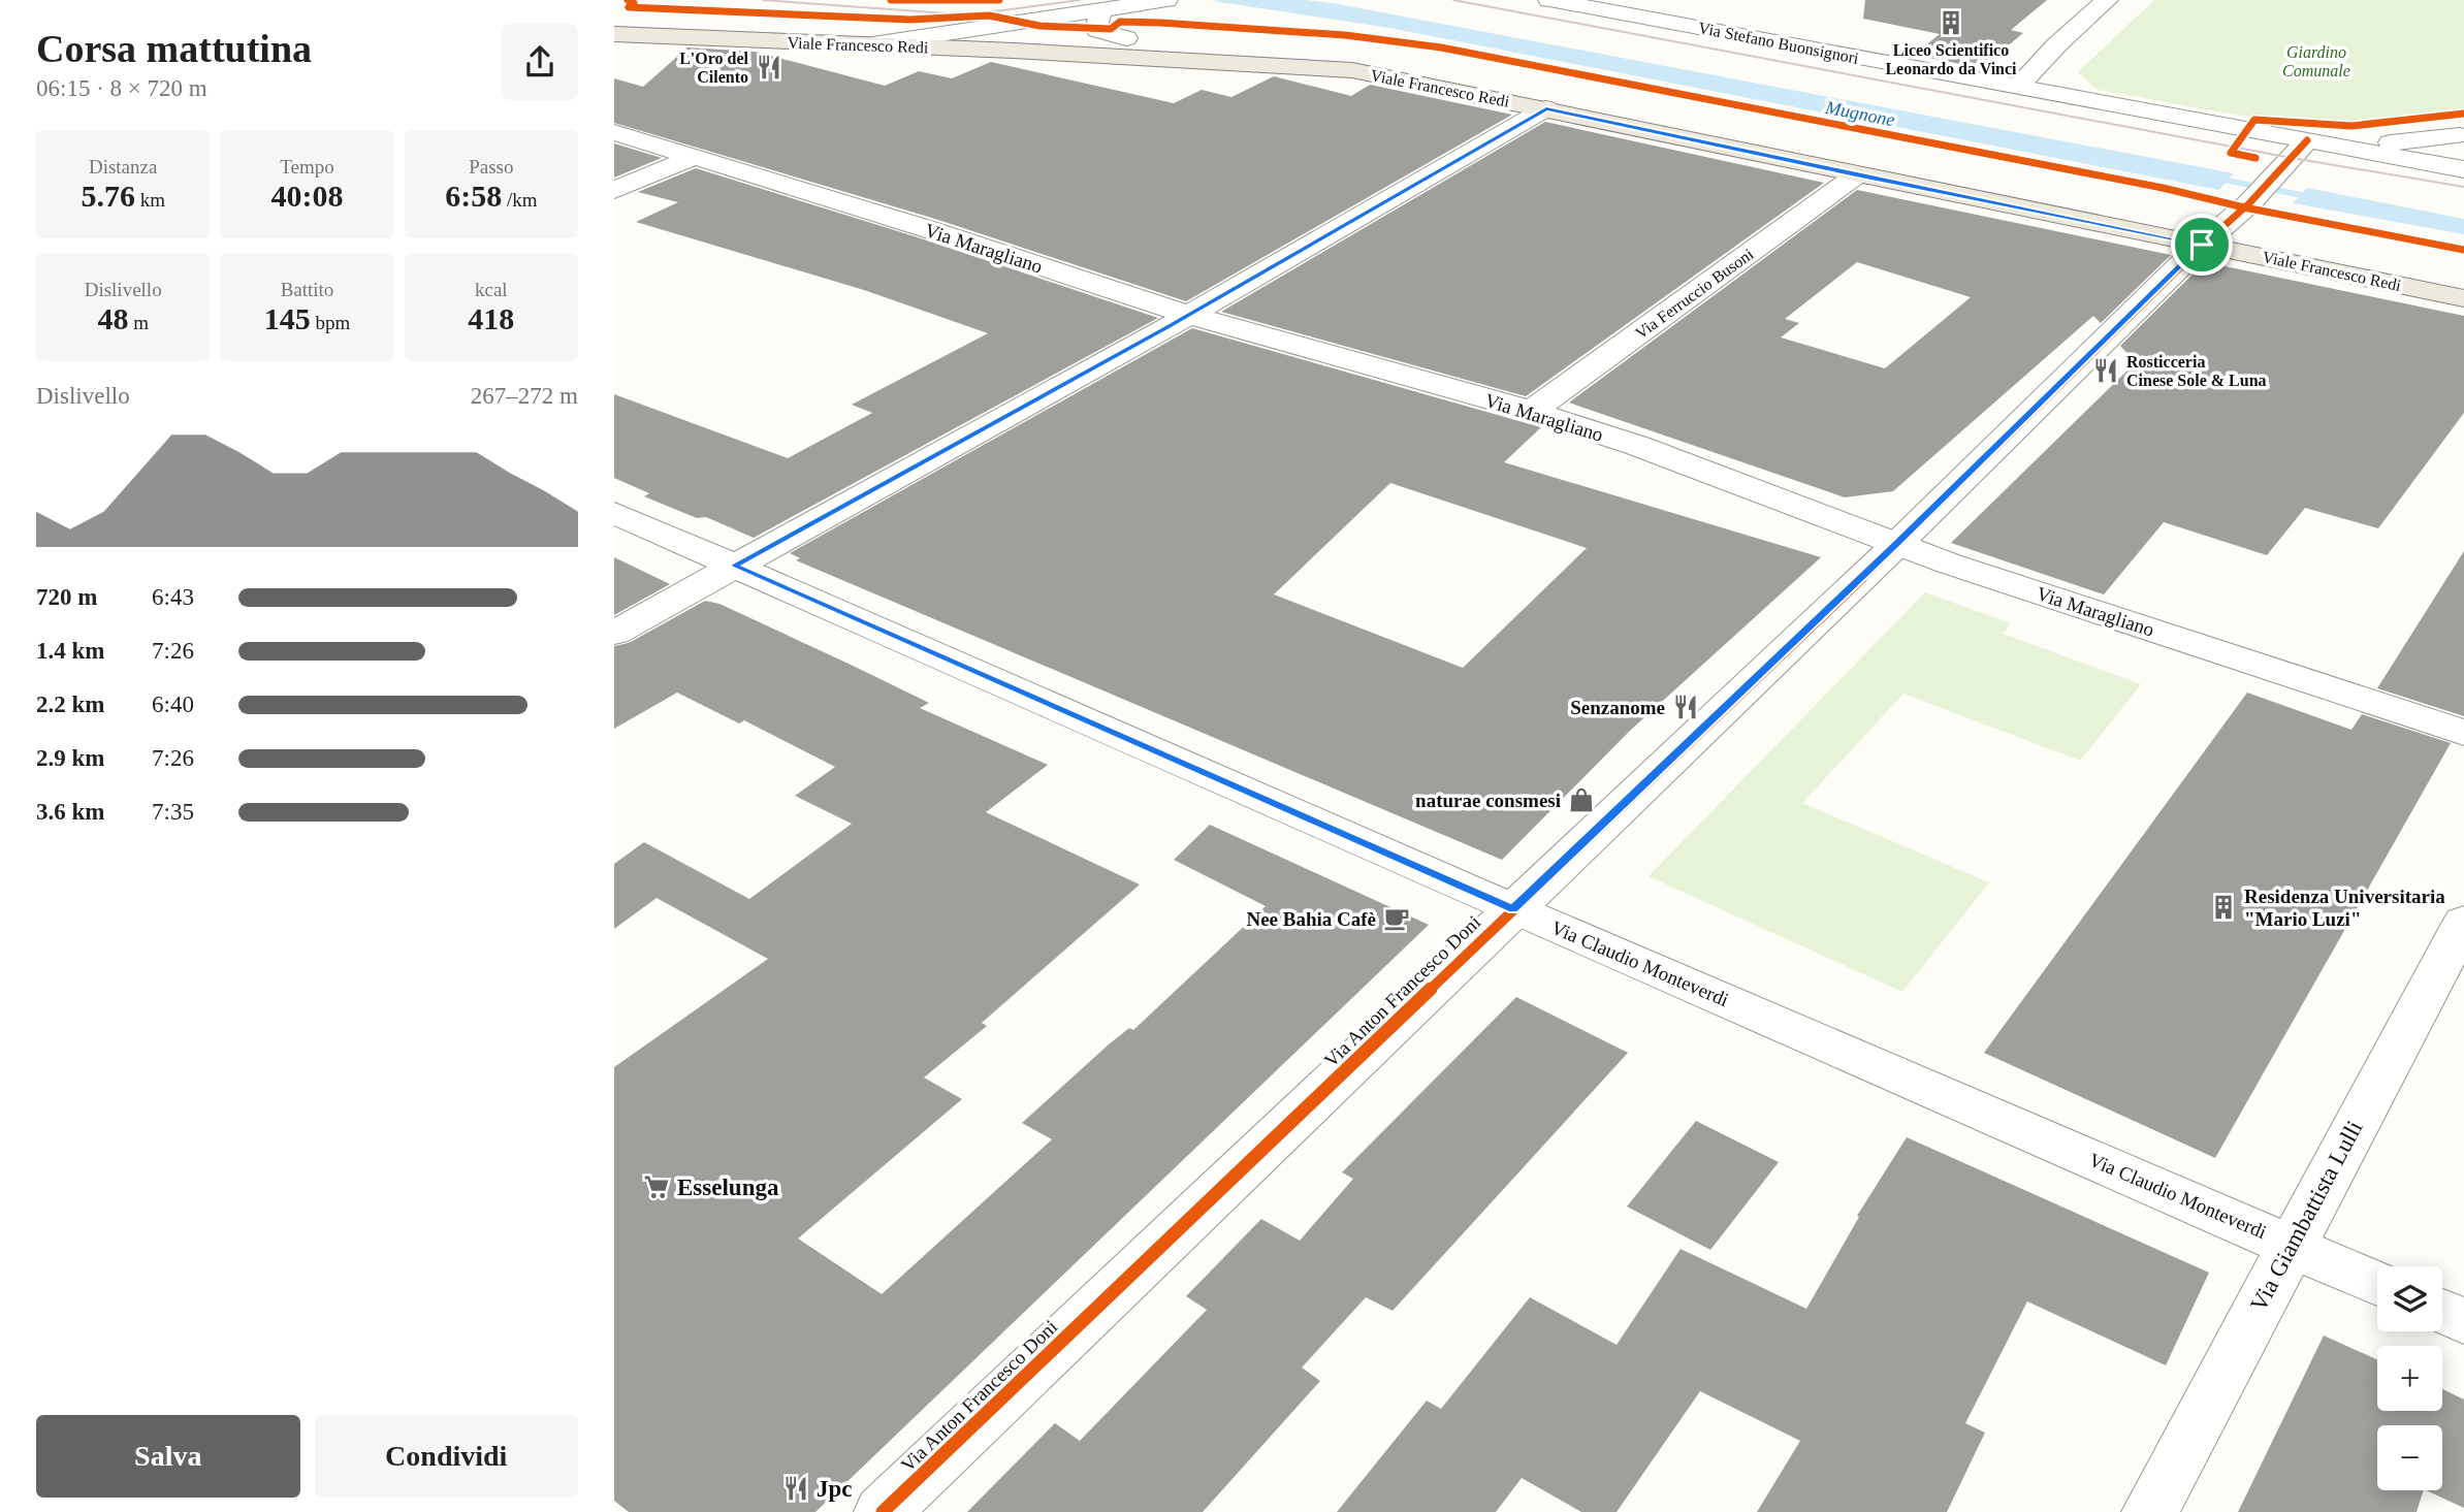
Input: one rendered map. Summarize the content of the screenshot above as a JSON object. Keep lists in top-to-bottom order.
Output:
{
  "streets": {
    "main road": ["Viale Francesco Redi"],
    "street": [
      "Via Stefano Buonsignori",
      "Via Maragliano",
      "Via Ferruccio Busoni",
      "Via Claudio Monteverdi",
      "Via Anton Francesco Doni",
      "Via Giambattista Lulli"
    ]
  },
  "crossings": [
    ["Via Stefano Buonsignori", "Via Anton Francesco Doni"],
    ["Viale Francesco Redi", "Via Ferruccio Busoni"],
    ["Viale Francesco Redi", "Via Anton Francesco Doni"],
    ["Via Maragliano", "Via Ferruccio Busoni"],
    ["Via Maragliano", "Via Anton Francesco Doni"],
    ["Via Claudio Monteverdi", "Via Anton Francesco Doni"],
    ["Via Claudio Monteverdi", "Via Giambattista Lulli"]
  ],
  "water": ["Mugnone"],
  "parks": ["Giardino Comunale"],
  "places": {
    "building": ["Liceo Scientifico Leonardo da Vinci", "Residenza Universitaria \"Mario Luzi\""],
    "restaurant": [
      "L'Oro del Cilento",
      "Rosticceria Cinese Sole & Luna",
      "Senzanome",
      "Jpc"
    ],
    "shop": ["naturae consmesi"],
    "cafe": ["Nee Bahia Cafè"],
    "supermarket": ["Esselunga"]
  },
  "page": {
    "heading": ["Corsa mattutina", "06:15 · 8 × 720 m"],
    "stats": [
      ["Distanza", "5.76 km"],
      ["Tempo", "40:08"],
      ["Passo", "6:58 /km"],
      ["Dislivello", "48 m"],
      ["Battito", "145 bpm"],
      ["kcal", "418"]
    ],
    "chart": ["Dislivello", "267–272 m"],
    "list": [
      {
        "name": "720 m",
        "note": "6:43"
      },
      {
        "name": "1.4 km",
        "note": "7:26"
      },
      {
        "name": "2.2 km",
        "note": "6:40"
      },
      {
        "name": "2.9 km",
        "note": "7:26"
      },
      {
        "name": "3.6 km",
        "note": "7:35"
      }
    ],
    "map_buttons": ["+", "−"],
    "buttons": ["Salva", "Condividi"]
  }
}
